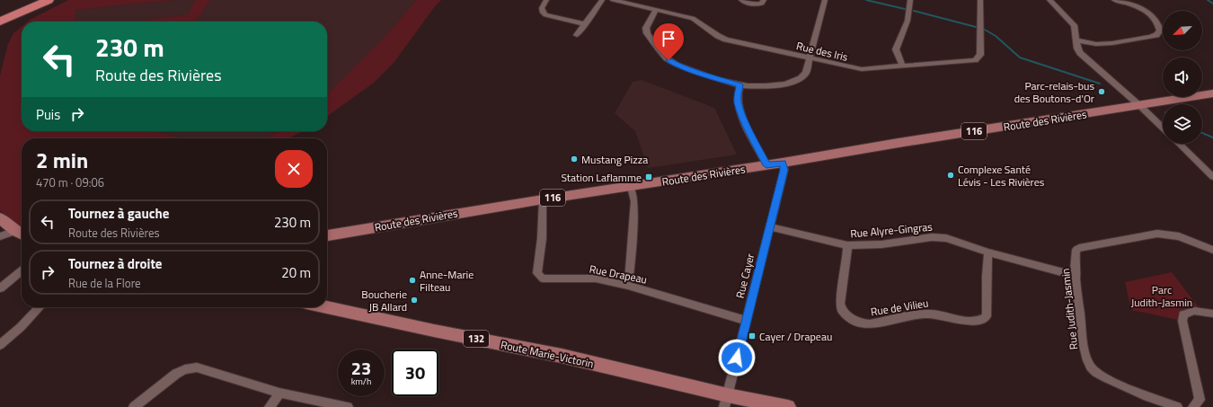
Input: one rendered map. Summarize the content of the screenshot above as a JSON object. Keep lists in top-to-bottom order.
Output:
{
  "streets": {
    "main road": [
      "Route des Rivières",
      "116",
      "132",
      "Route Marie-Victorin"
    ],
    "street": [
      "Rue des Iris",
      "Rue Alyre-Gingras",
      "Rue Drapeau",
      "Rue Cayer",
      "Rue de Vilieu",
      "Rue Judith-Jasmin"
    ]
  },
  "crossings": [
    ["Route des Rivières", "Rue Drapeau"],
    ["Route des Rivières", "Rue Cayer"],
    ["Rue Alyre-Gingras", "Rue Cayer"],
    ["Rue Alyre-Gingras", "Rue de Vilieu"],
    ["Rue Alyre-Gingras", "Rue Judith-Jasmin"],
    ["Rue Drapeau", "Rue Cayer"],
    ["Rue Cayer", "Route Marie-Victorin"]
  ],
  "parks": ["Parc Judith-Jasmin"],
  "places": {
    "other": [
      "Parc-relais-bus des Boutons-d'Or",
      "Mustang Pizza",
      "Complexe Santé Lévis - Les Rivières",
      "Anne-Marie Filteau",
      "Boucherie JB Allard"
    ],
    "transit": ["Station Laflamme", "Cayer / Drapeau"]
  },
  "north": "bottom left",
  "page": {
    "turn": ["230 m", "Route des Rivières"],
    "then": "Puis",
    "heading": ["2 min", "470 m · 09:06"],
    "list": [
      {
        "name": "Tournez à gauche",
        "note": "Route des Rivières",
        "value": "230 m"
      },
      {
        "name": "Tournez à droite",
        "note": "Rue de la Flore",
        "value": "20 m"
      }
    ],
    "speed": "23 km/h",
    "limit": "30"
  }
}
